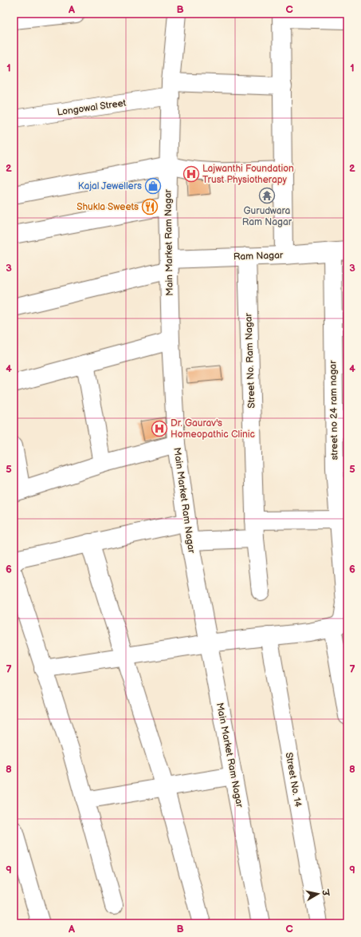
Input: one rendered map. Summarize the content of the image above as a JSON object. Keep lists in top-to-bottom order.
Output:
{
  "streets": {
    "street": [
      "Longowal Street",
      "Main Market Ram Nagar",
      "Ram Nagar",
      "Street No. Ram Nagar",
      "street no 24 ram nagar",
      "Street No. 14"
    ]
  },
  "crossings": [
    ["Longowal Street", "Main Market Ram Nagar"],
    ["Main Market Ram Nagar", "Ram Nagar"],
    ["Ram Nagar", "Street No. Ram Nagar"],
    ["Ram Nagar", "street no 24 ram nagar"]
  ],
  "places": {
    "hospital": ["Lajwanthi Foundation Trust Physiotherapy", "Dr. Gaurav's Homeopathic Clinic"],
    "shop": ["Kajal Jewellers"],
    "temple": ["Gurudwara Ram Nagar"],
    "restaurant": ["Shukla Sweets"]
  },
  "north": "right",
  "grid": {
    "columns": ["A", "B", "C"],
    "rows": [
      "1",
      "2",
      "3",
      "4",
      "5",
      "6",
      "7",
      "8",
      "9"
    ]
  }
}
